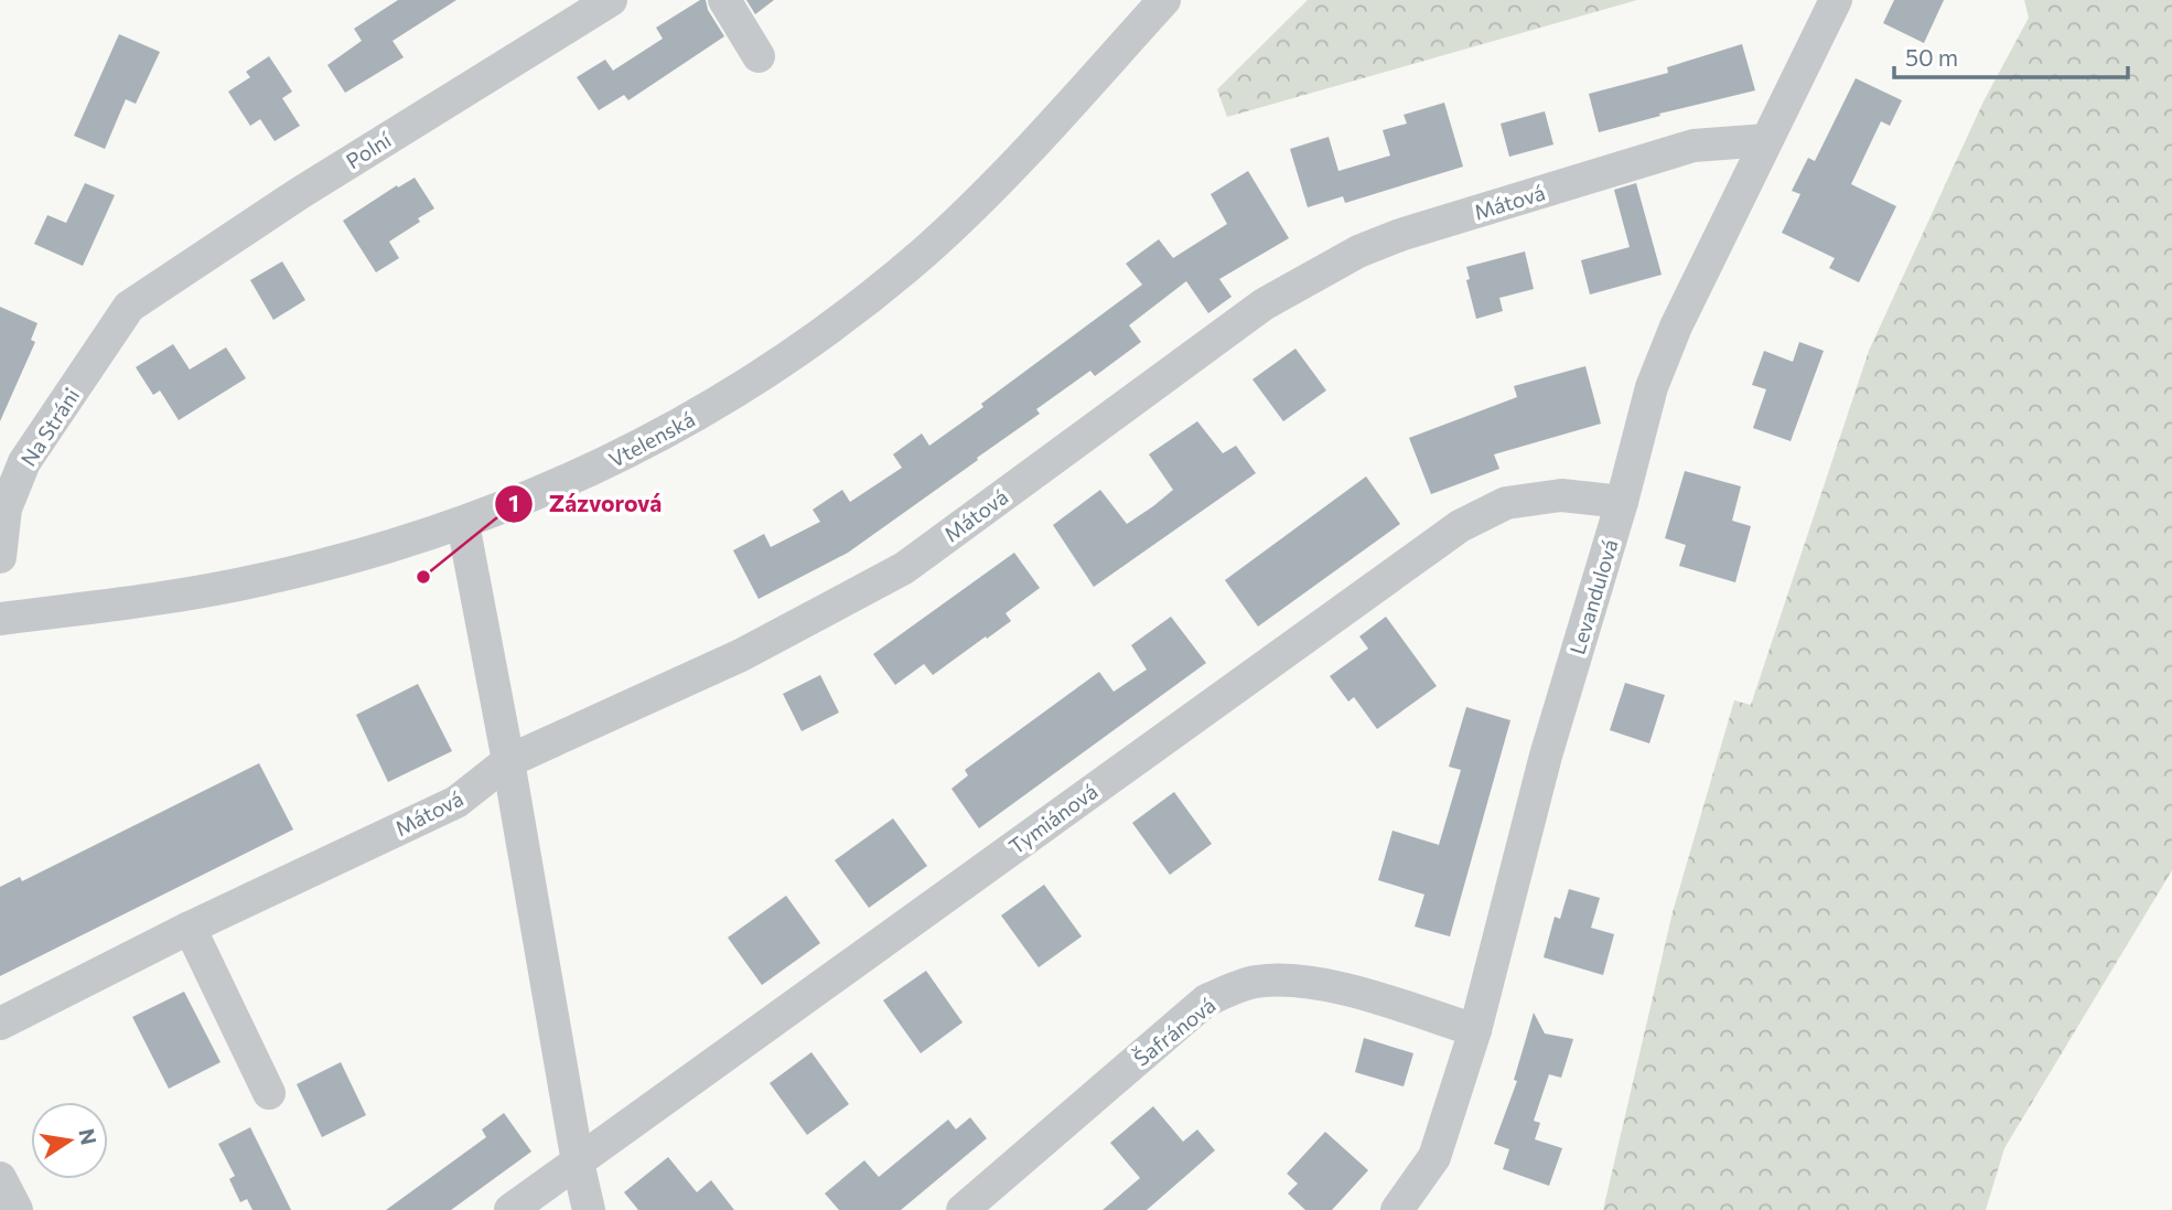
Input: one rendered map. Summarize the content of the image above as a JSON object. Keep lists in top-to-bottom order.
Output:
{
  "streets": {
    "street": [
      "Polní",
      "Mátová",
      "Na Stráni",
      "Vtelenská",
      "Levandulová",
      "Tymiánová",
      "Šafránová"
    ]
  },
  "crossings": [
    ["Polní", "Na Stráni"],
    ["Mátová", "Levandulová"],
    ["Levandulová", "Tymiánová"],
    ["Levandulová", "Šafránová"]
  ],
  "places": ["Zázvorová"],
  "scale_bar": "50 m",
  "north": "right"
}
